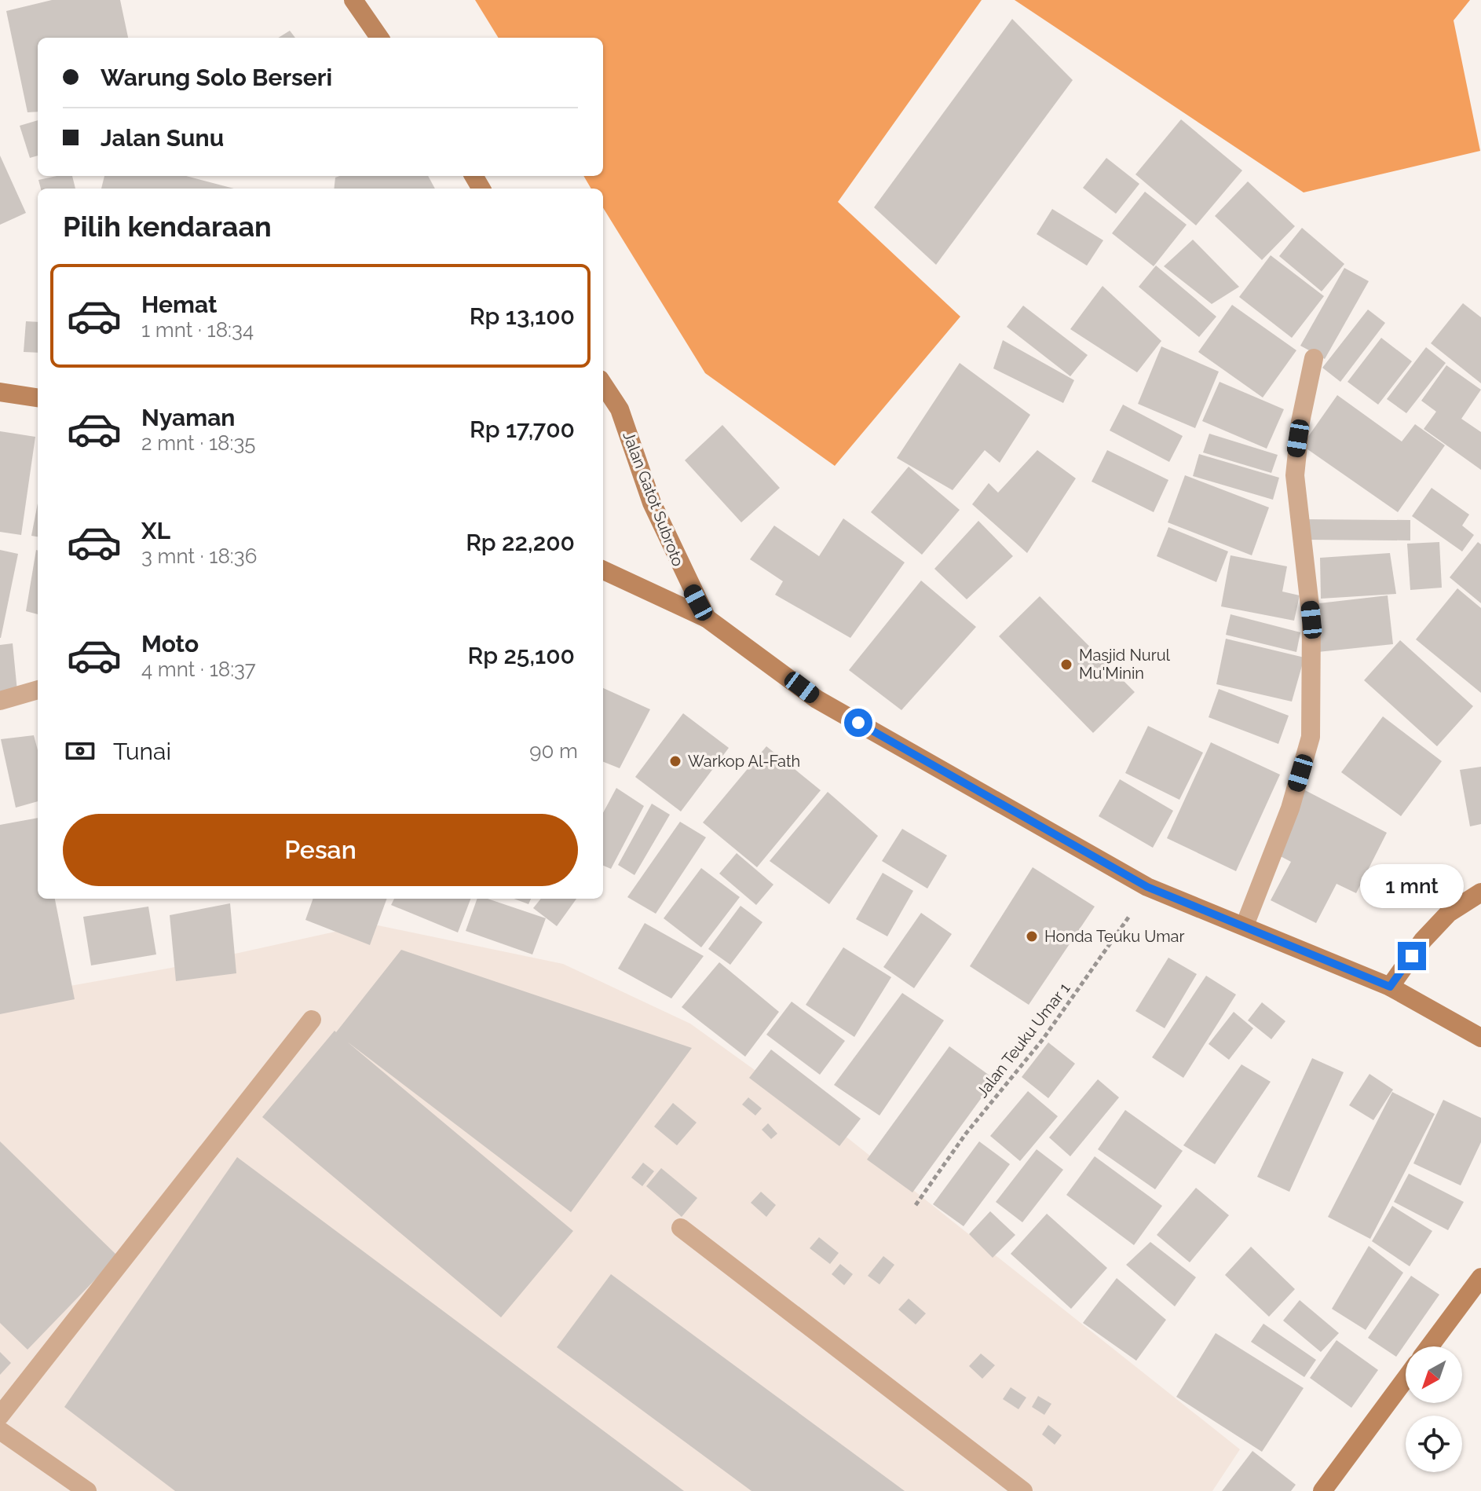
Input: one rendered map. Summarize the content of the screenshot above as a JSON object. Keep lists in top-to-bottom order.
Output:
{
  "streets": {
    "main road": ["Jalan Gatot Subroto"],
    "path": ["Jalan Teuku Umar 1"]
  },
  "places": ["Masjid Nurul Mu'Minin", "Warkop Al-Fath", "Honda Teuku Umar"],
  "north": "bottom left",
  "page": {
    "banner": ["Warung Solo Berseri", "Jalan Sunu"],
    "heading": "Pilih kendaraan",
    "list": [
      {
        "name": "Hemat",
        "note": "1 mnt · 18:34",
        "value": "Rp 13,100"
      },
      {
        "name": "Nyaman",
        "note": "2 mnt · 18:35",
        "value": "Rp 17,700"
      },
      {
        "name": "XL",
        "note": "3 mnt · 18:36",
        "value": "Rp 22,200"
      },
      {
        "name": "Moto",
        "note": "4 mnt · 18:37",
        "value": "Rp 25,100"
      }
    ],
    "pay": ["Tunai", "90 m"],
    "buttons": "Pesan",
    "bubble": "1 mnt"
  }
}
